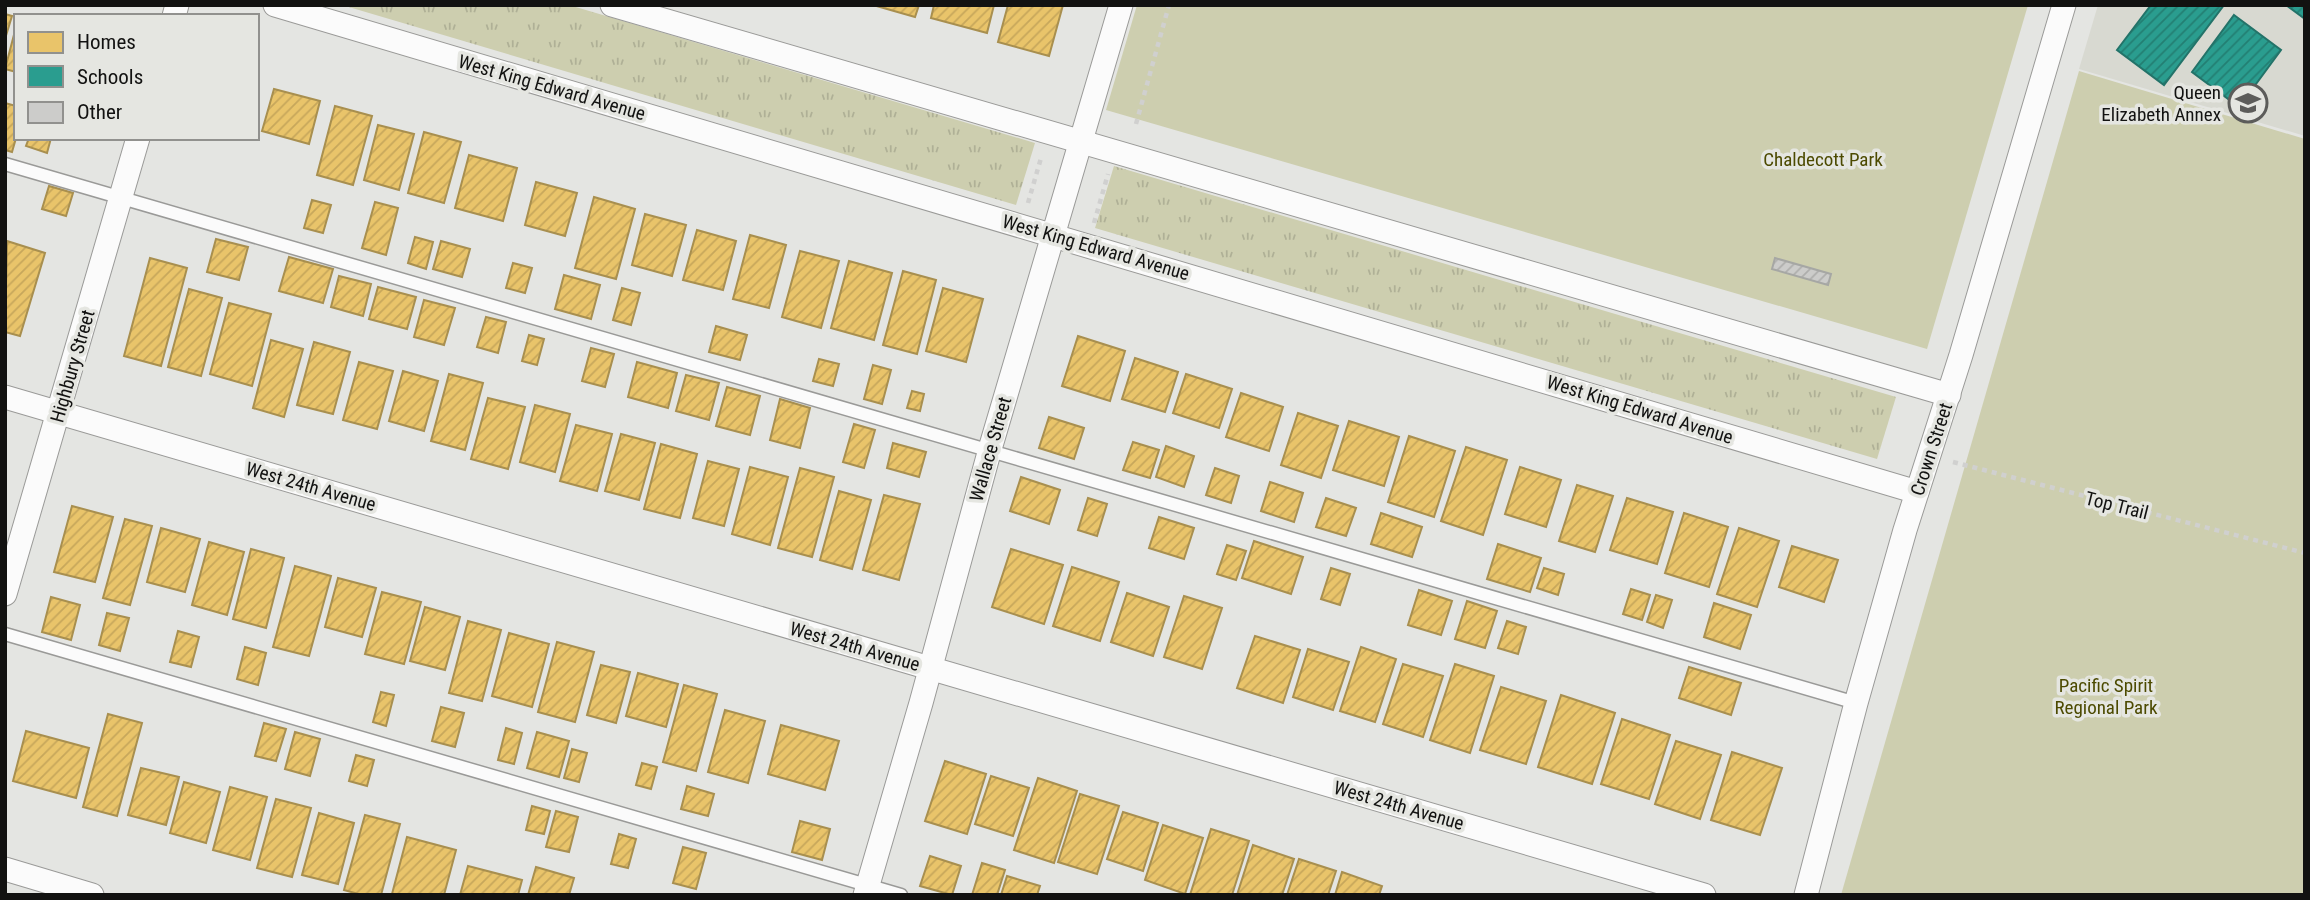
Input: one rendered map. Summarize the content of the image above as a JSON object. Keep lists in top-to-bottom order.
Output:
{
  "streets": {
    "street": [
      "West King Edward Avenue",
      "Highbury Street",
      "Wallace Street",
      "Crown Street",
      "West 24th Avenue"
    ],
    "path": ["Top Trail"]
  },
  "crossings": [
    ["West King Edward Avenue", "Wallace Street"],
    ["West King Edward Avenue", "Crown Street"],
    ["Highbury Street", "West 24th Avenue"],
    ["Wallace Street", "West 24th Avenue"],
    ["Crown Street", "Top Trail"]
  ],
  "parks": ["Chaldecott Park", "Pacific Spirit Regional Park"],
  "places": {
    "school or university": ["Queen Elizabeth Annex"]
  },
  "legend": ["Homes", "Schools", "Other"]
}
